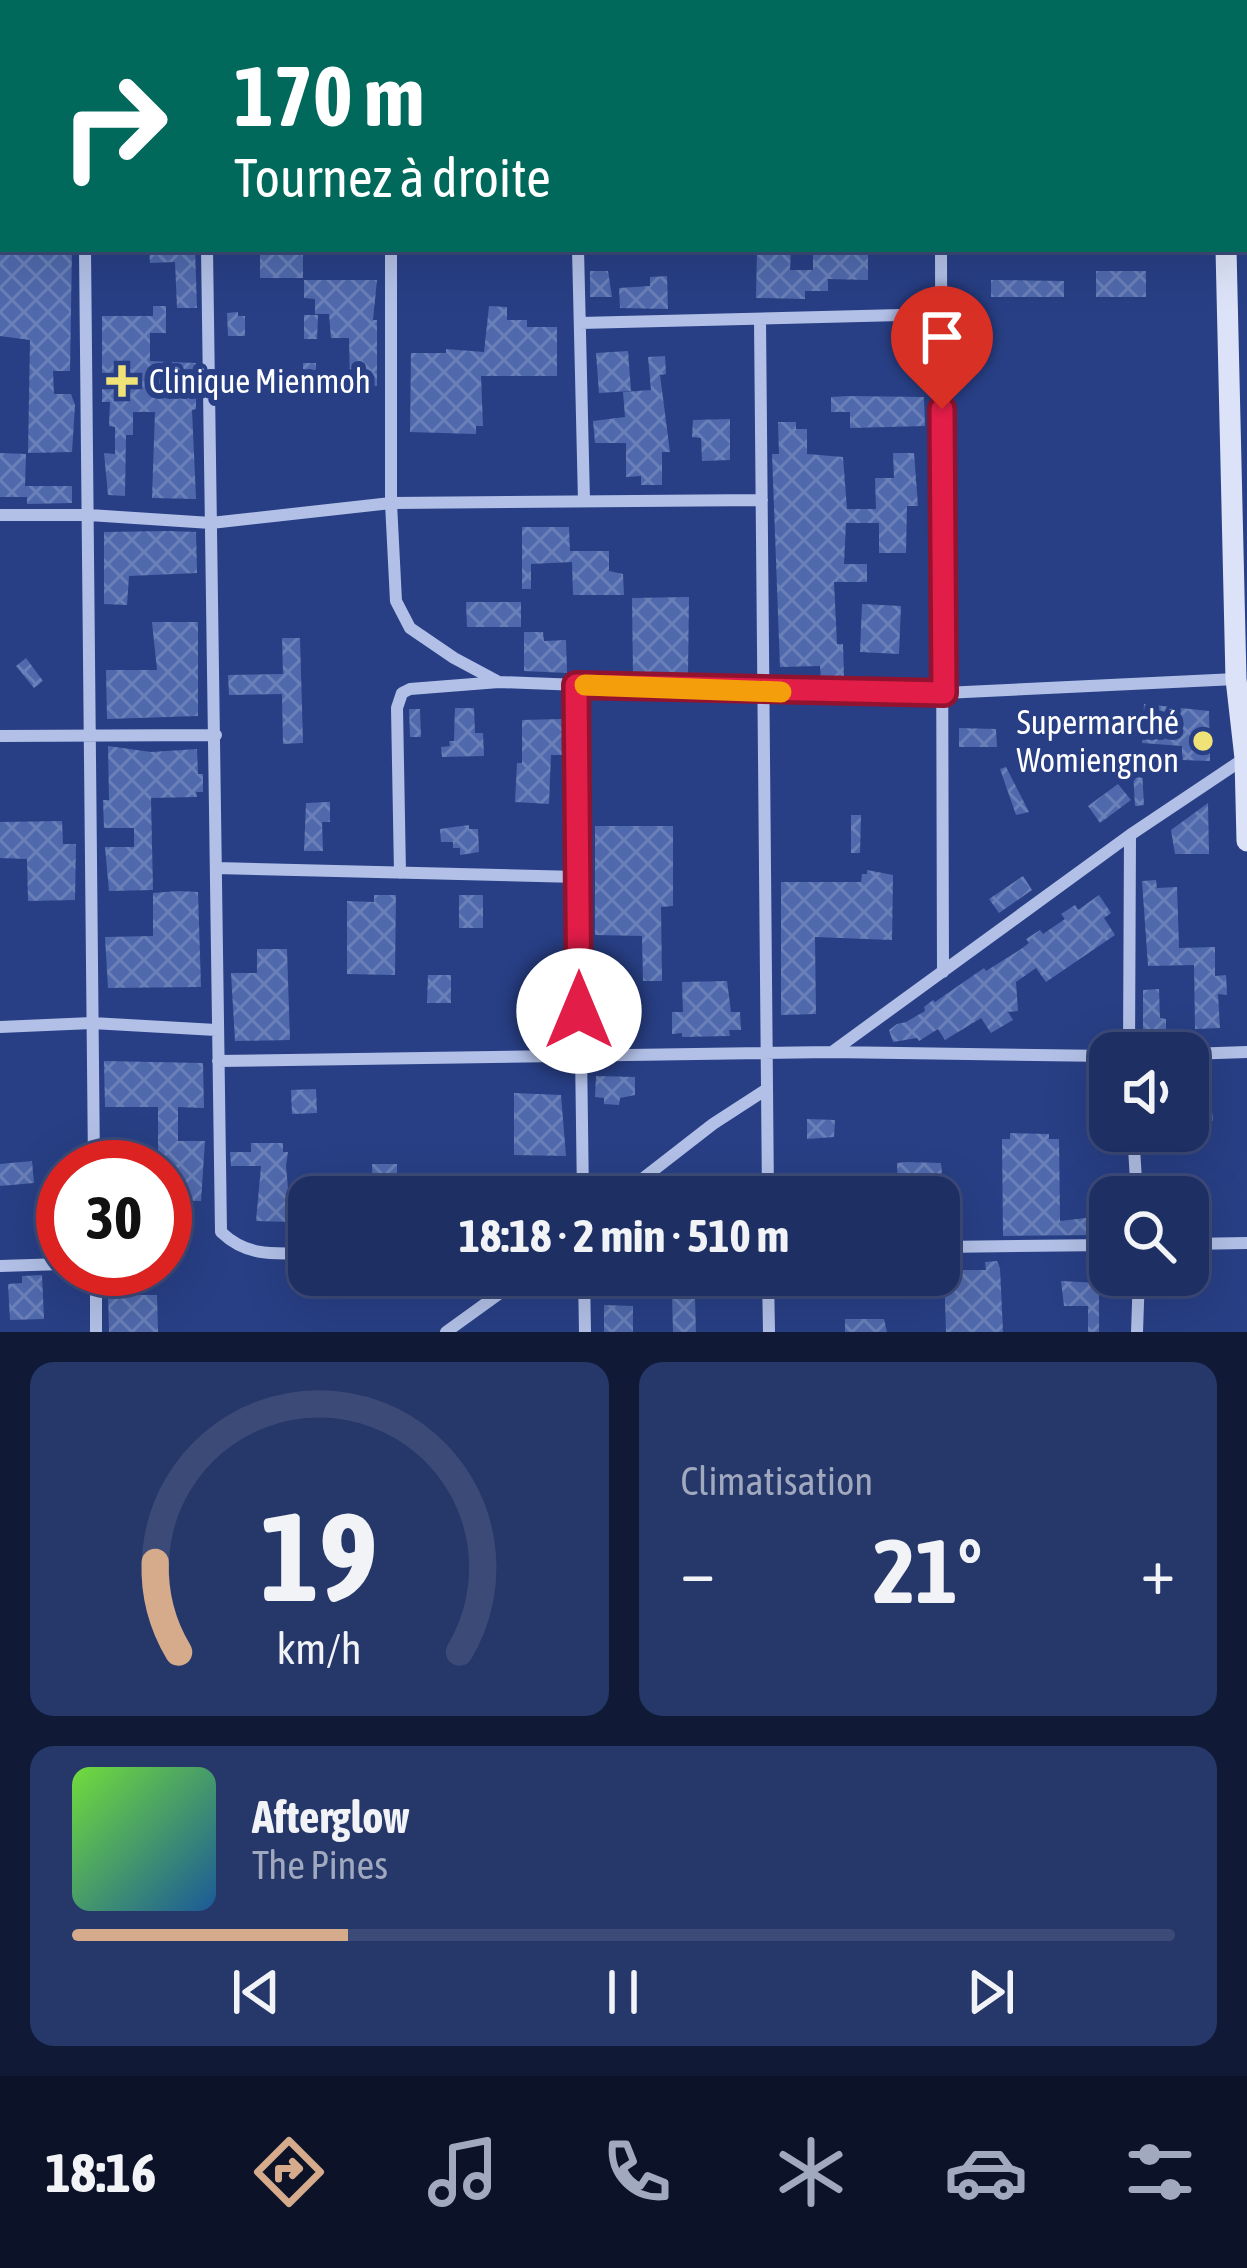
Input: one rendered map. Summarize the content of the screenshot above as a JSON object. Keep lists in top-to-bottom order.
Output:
{
  "places": {
    "health": ["Clinique Mienmoh"],
    "other": ["Supermarché Womiengnon"]
  },
  "page": {
    "turn": ["170 m", "Tournez à droite"],
    "limit": "30",
    "trip": "18:18 · 2 min · 510 m",
    "tile": "Climatisation",
    "heat": ["−", "21°", "+"],
    "song": ["Afterglow", "The Pines"],
    "tabs": "18:16",
    "gauge": ["19", "km/h"]
  }
}
